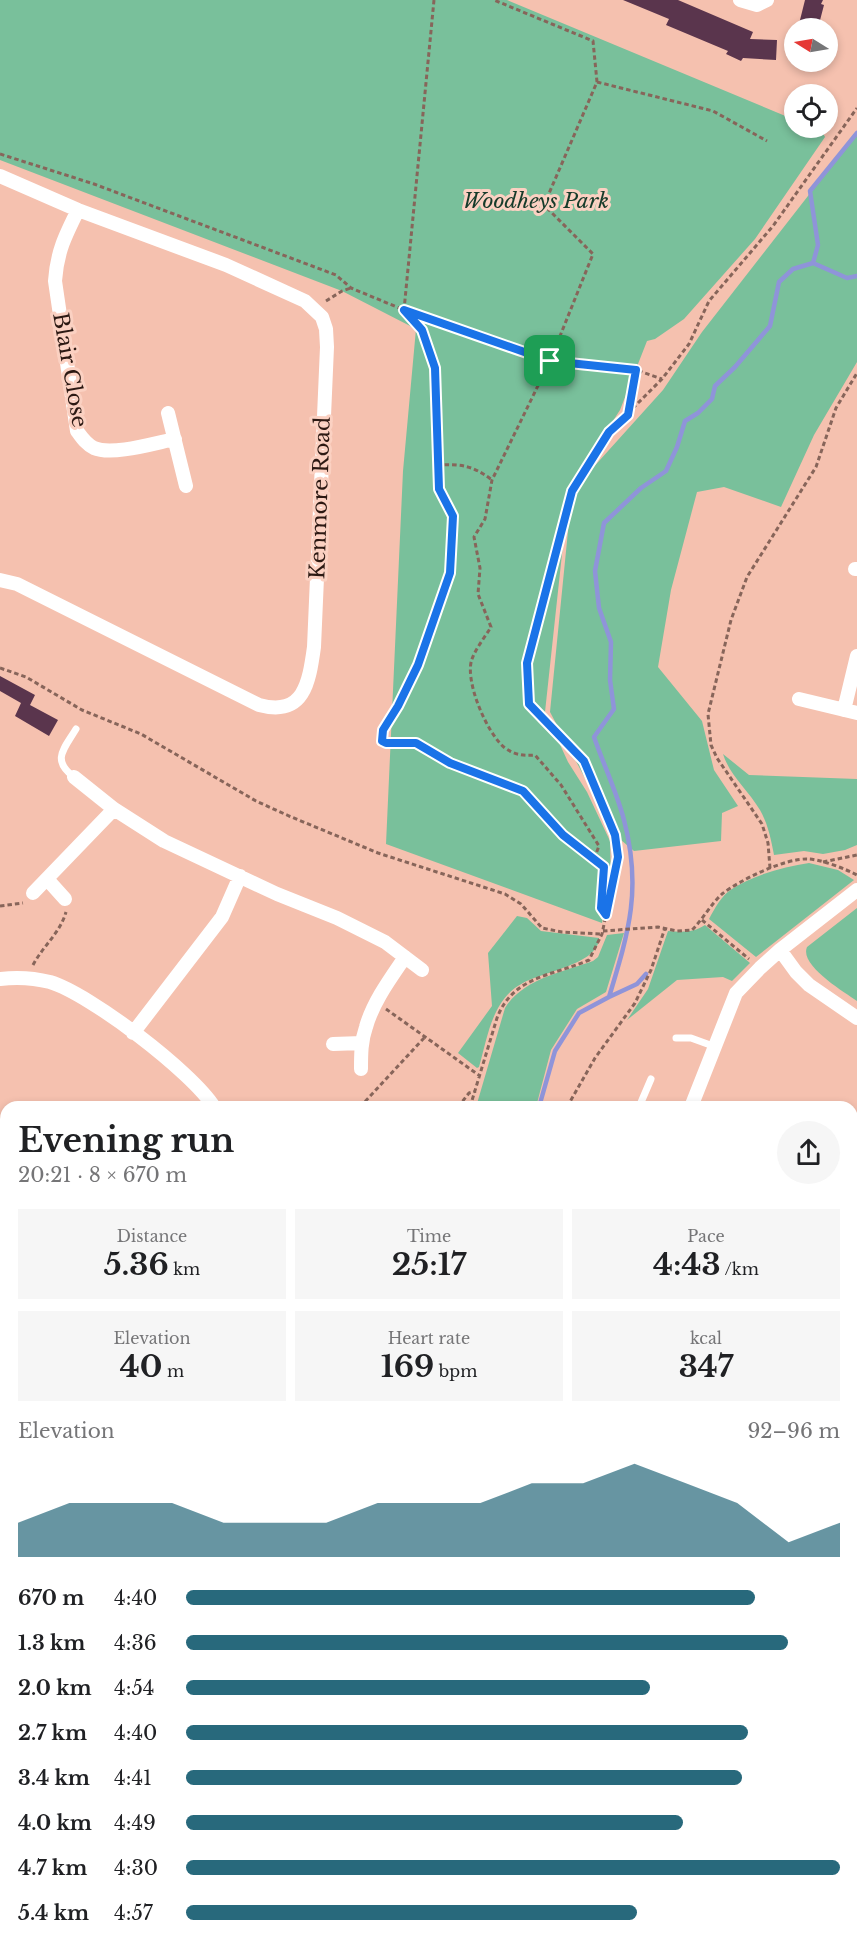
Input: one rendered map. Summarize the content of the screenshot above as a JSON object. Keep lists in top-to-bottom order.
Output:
{
  "streets": {
    "street": ["Blair Close", "Kenmore Road"]
  },
  "parks": ["Woodheys Park"],
  "north": "left",
  "page": {
    "heading": ["Evening run", "20:21 · 8 × 670 m"],
    "stats": [
      ["Distance", "5.36 km"],
      ["Time", "25:17"],
      ["Pace", "4:43 /km"],
      ["Elevation", "40 m"],
      ["Heart rate", "169 bpm"],
      ["kcal", "347"]
    ],
    "chart": ["Elevation", "92–96 m"],
    "list": [
      {
        "name": "670 m",
        "note": "4:40"
      },
      {
        "name": "1.3 km",
        "note": "4:36"
      },
      {
        "name": "2.0 km",
        "note": "4:54"
      },
      {
        "name": "2.7 km",
        "note": "4:40"
      },
      {
        "name": "3.4 km",
        "note": "4:41"
      },
      {
        "name": "4.0 km",
        "note": "4:49"
      },
      {
        "name": "4.7 km",
        "note": "4:30"
      },
      {
        "name": "5.4 km",
        "note": "4:57"
      }
    ]
  }
}
